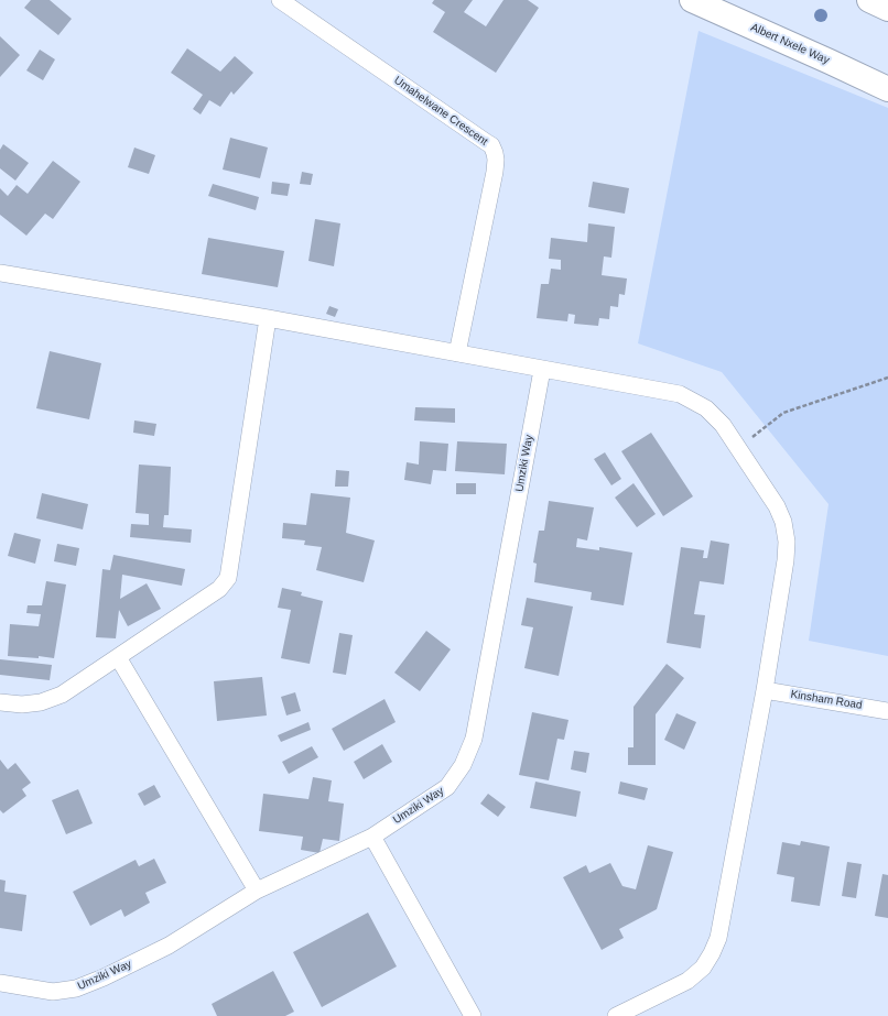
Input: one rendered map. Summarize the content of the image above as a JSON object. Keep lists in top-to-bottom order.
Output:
{
  "streets": {
    "main road": ["Albert Nxele Way"],
    "street": ["Umahelwane Crescent", "Umziki Way", "Kinsham Road"]
  }
}
